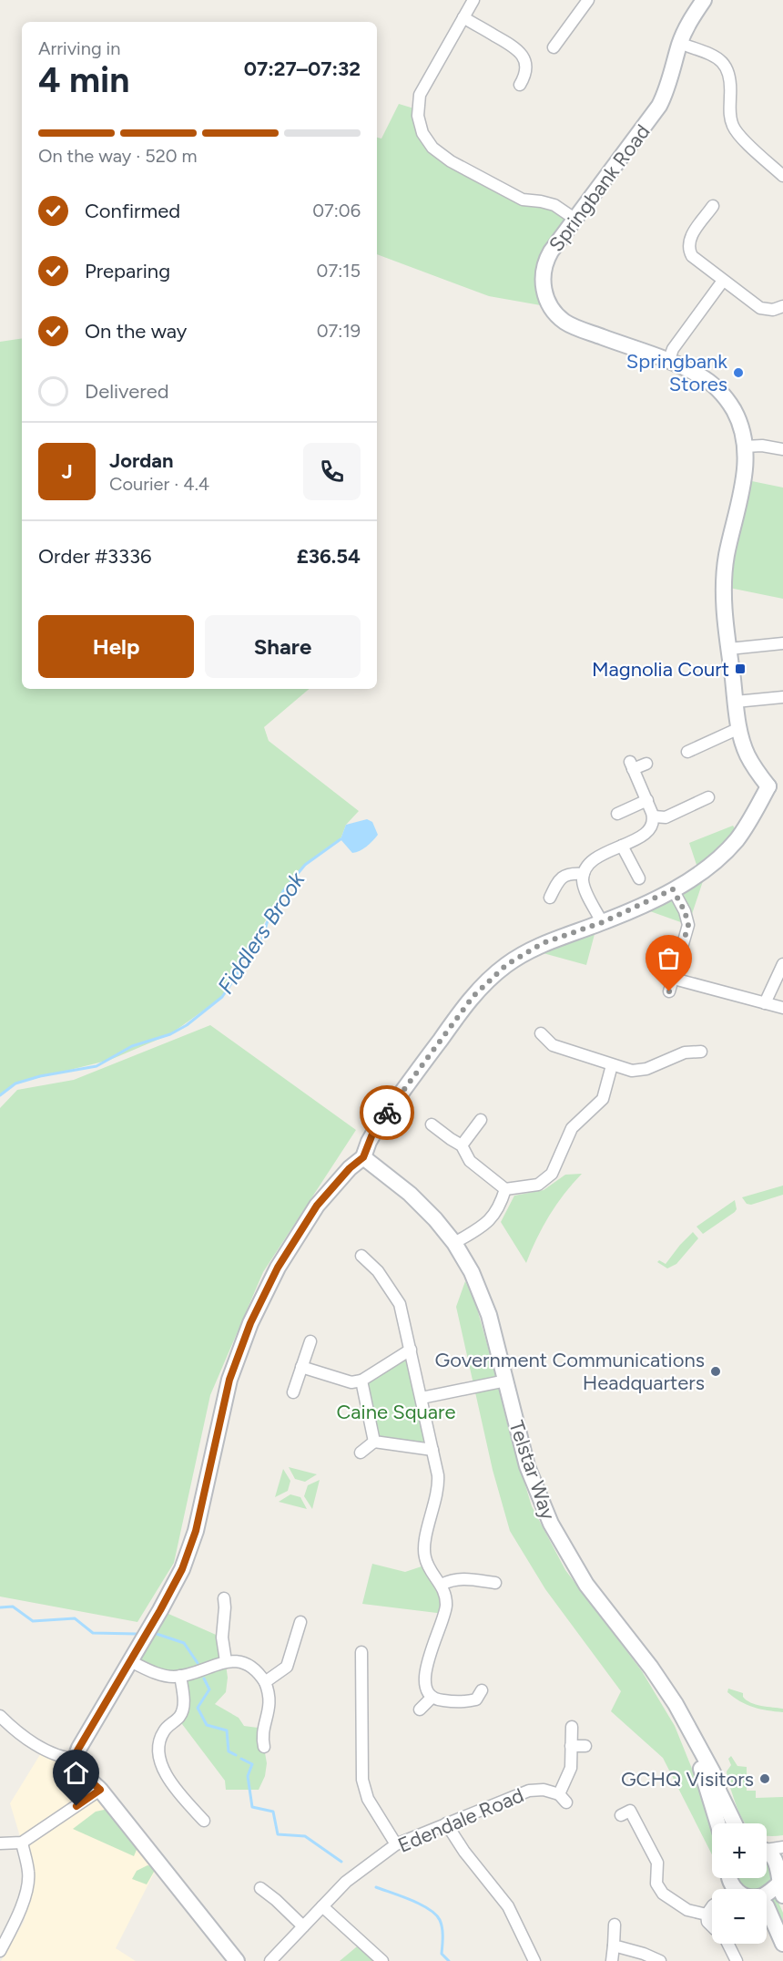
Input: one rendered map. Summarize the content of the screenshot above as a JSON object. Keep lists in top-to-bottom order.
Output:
{
  "streets": {
    "street": ["Springbank Road", "Telstar Way", "Edendale Road"]
  },
  "water": ["Fiddlers Brook"],
  "parks": ["Caine Square"],
  "places": {
    "other": ["Springbank Stores", "Government Communications Headquarters", "GCHQ Visitors"],
    "transit": ["Magnolia Court"]
  },
  "page": {
    "heading": ["4 min", "Arriving in", "07:27–07:32"],
    "panel": [
      "Jordan",
      "Courier · 4.4",
      "Order #3336",
      "£36.54"
    ],
    "bar": "On the way · 520 m",
    "list": [
      ["Confirmed", "07:06"],
      ["Preparing", "07:15"],
      ["On the way", "07:19"],
      "Delivered"
    ],
    "round": "J",
    "buttons": ["Help", "Share"],
    "map_buttons": ["+", "−"]
  }
}
